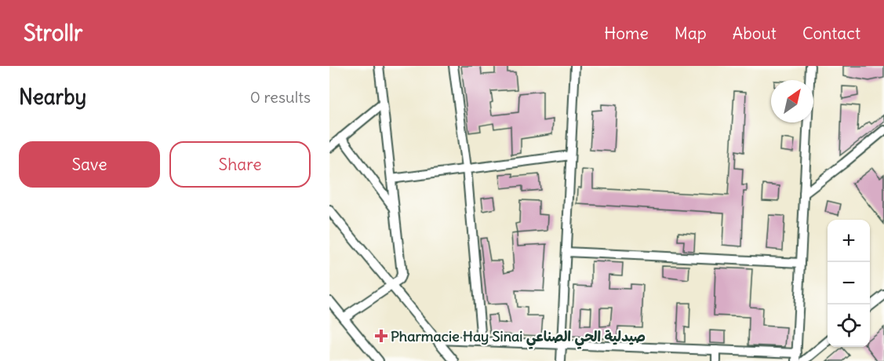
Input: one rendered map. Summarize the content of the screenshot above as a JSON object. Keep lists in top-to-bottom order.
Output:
{
  "places": {
    "health": ["Pharmacie Hay Sinai صيدلية الحي الصناعي"]
  },
  "north": "top right",
  "page": {
    "header": "Strollr",
    "nav": [
      "Home",
      "Map",
      "About",
      "Contact"
    ],
    "heading": ["Nearby", "0 results"],
    "buttons": ["Save", "Share"],
    "map_buttons": ["+", "−"]
  }
}
